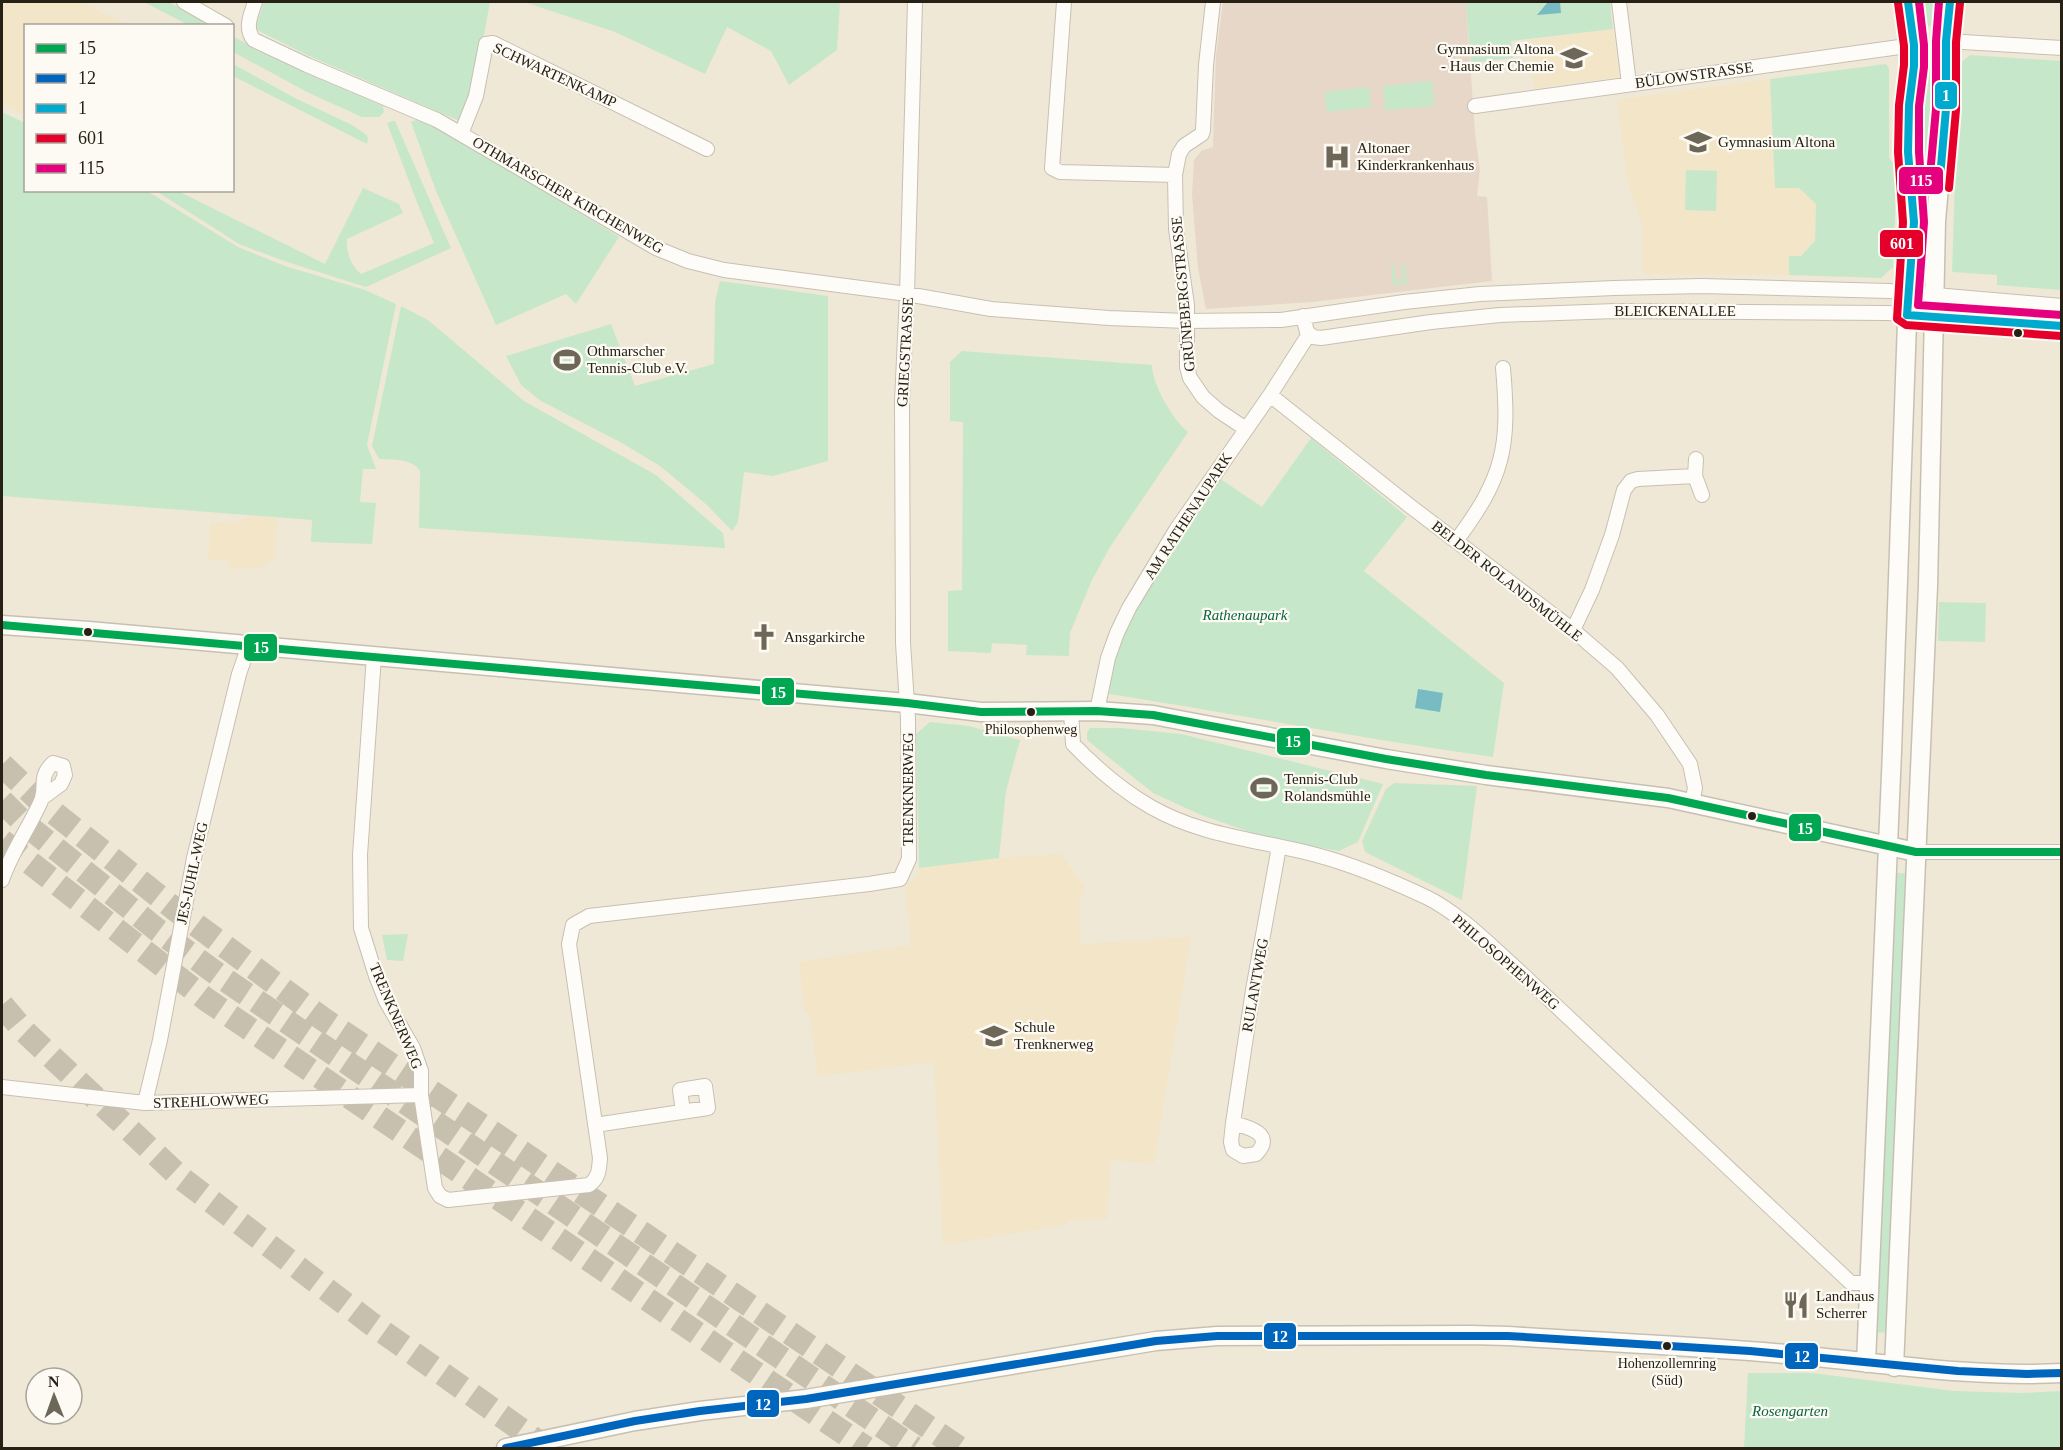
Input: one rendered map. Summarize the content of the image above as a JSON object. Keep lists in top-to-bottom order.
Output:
{
  "streets": {
    "street": [
      "SCHWARTENKAMP",
      "BÜLOWSTRASSE",
      "OTHMARSCHER KIRCHENWEG",
      "GRÜNEBERGSTRASSE",
      "BLEICKENALLEE",
      "GRIEGSTRASSE",
      "AM RATHENAUPARK",
      "BEI DER ROLANDSMÜHLE",
      "TRENKNERWEG",
      "JES-JUHL-WEG",
      "PHILOSOPHENWEG",
      "RULANTWEG",
      "STREHLOWWEG"
    ]
  },
  "crossings": [
    ["SCHWARTENKAMP", "OTHMARSCHER KIRCHENWEG"],
    ["OTHMARSCHER KIRCHENWEG", "GRÜNEBERGSTRASSE"],
    ["OTHMARSCHER KIRCHENWEG", "BLEICKENALLEE"],
    ["OTHMARSCHER KIRCHENWEG", "GRIEGSTRASSE"],
    ["GRÜNEBERGSTRASSE", "BLEICKENALLEE"],
    ["GRÜNEBERGSTRASSE", "AM RATHENAUPARK"],
    ["BLEICKENALLEE", "AM RATHENAUPARK"],
    ["GRIEGSTRASSE", "TRENKNERWEG"],
    ["AM RATHENAUPARK", "BEI DER ROLANDSMÜHLE"],
    ["TRENKNERWEG", "STREHLOWWEG"],
    ["JES-JUHL-WEG", "STREHLOWWEG"],
    ["PHILOSOPHENWEG", "RULANTWEG"]
  ],
  "parks": ["Rathenaupark", "Rosengarten"],
  "places": {
    "school or university": ["Gymnasium Altona - Haus der Chemie", "Gymnasium Altona", "Schule Trenknerweg"],
    "hospital": ["Altonaer Kinderkrankenhaus"],
    "sports": ["Othmarscher Tennis-Club e.V.", "Tennis-Club Rolandsmühle"],
    "church": ["Ansgarkirche"],
    "other": ["Philosophenweg", "Hohenzollernring (Süd)"],
    "restaurant": ["Landhaus Scherrer"]
  },
  "lines": [
    "transit line 1",
    "transit line 115",
    "transit line 601",
    "transit line 15",
    "transit line 12"
  ],
  "legend": [
    "15",
    "12",
    "1",
    "601",
    "115"
  ],
  "north": "top"
}
